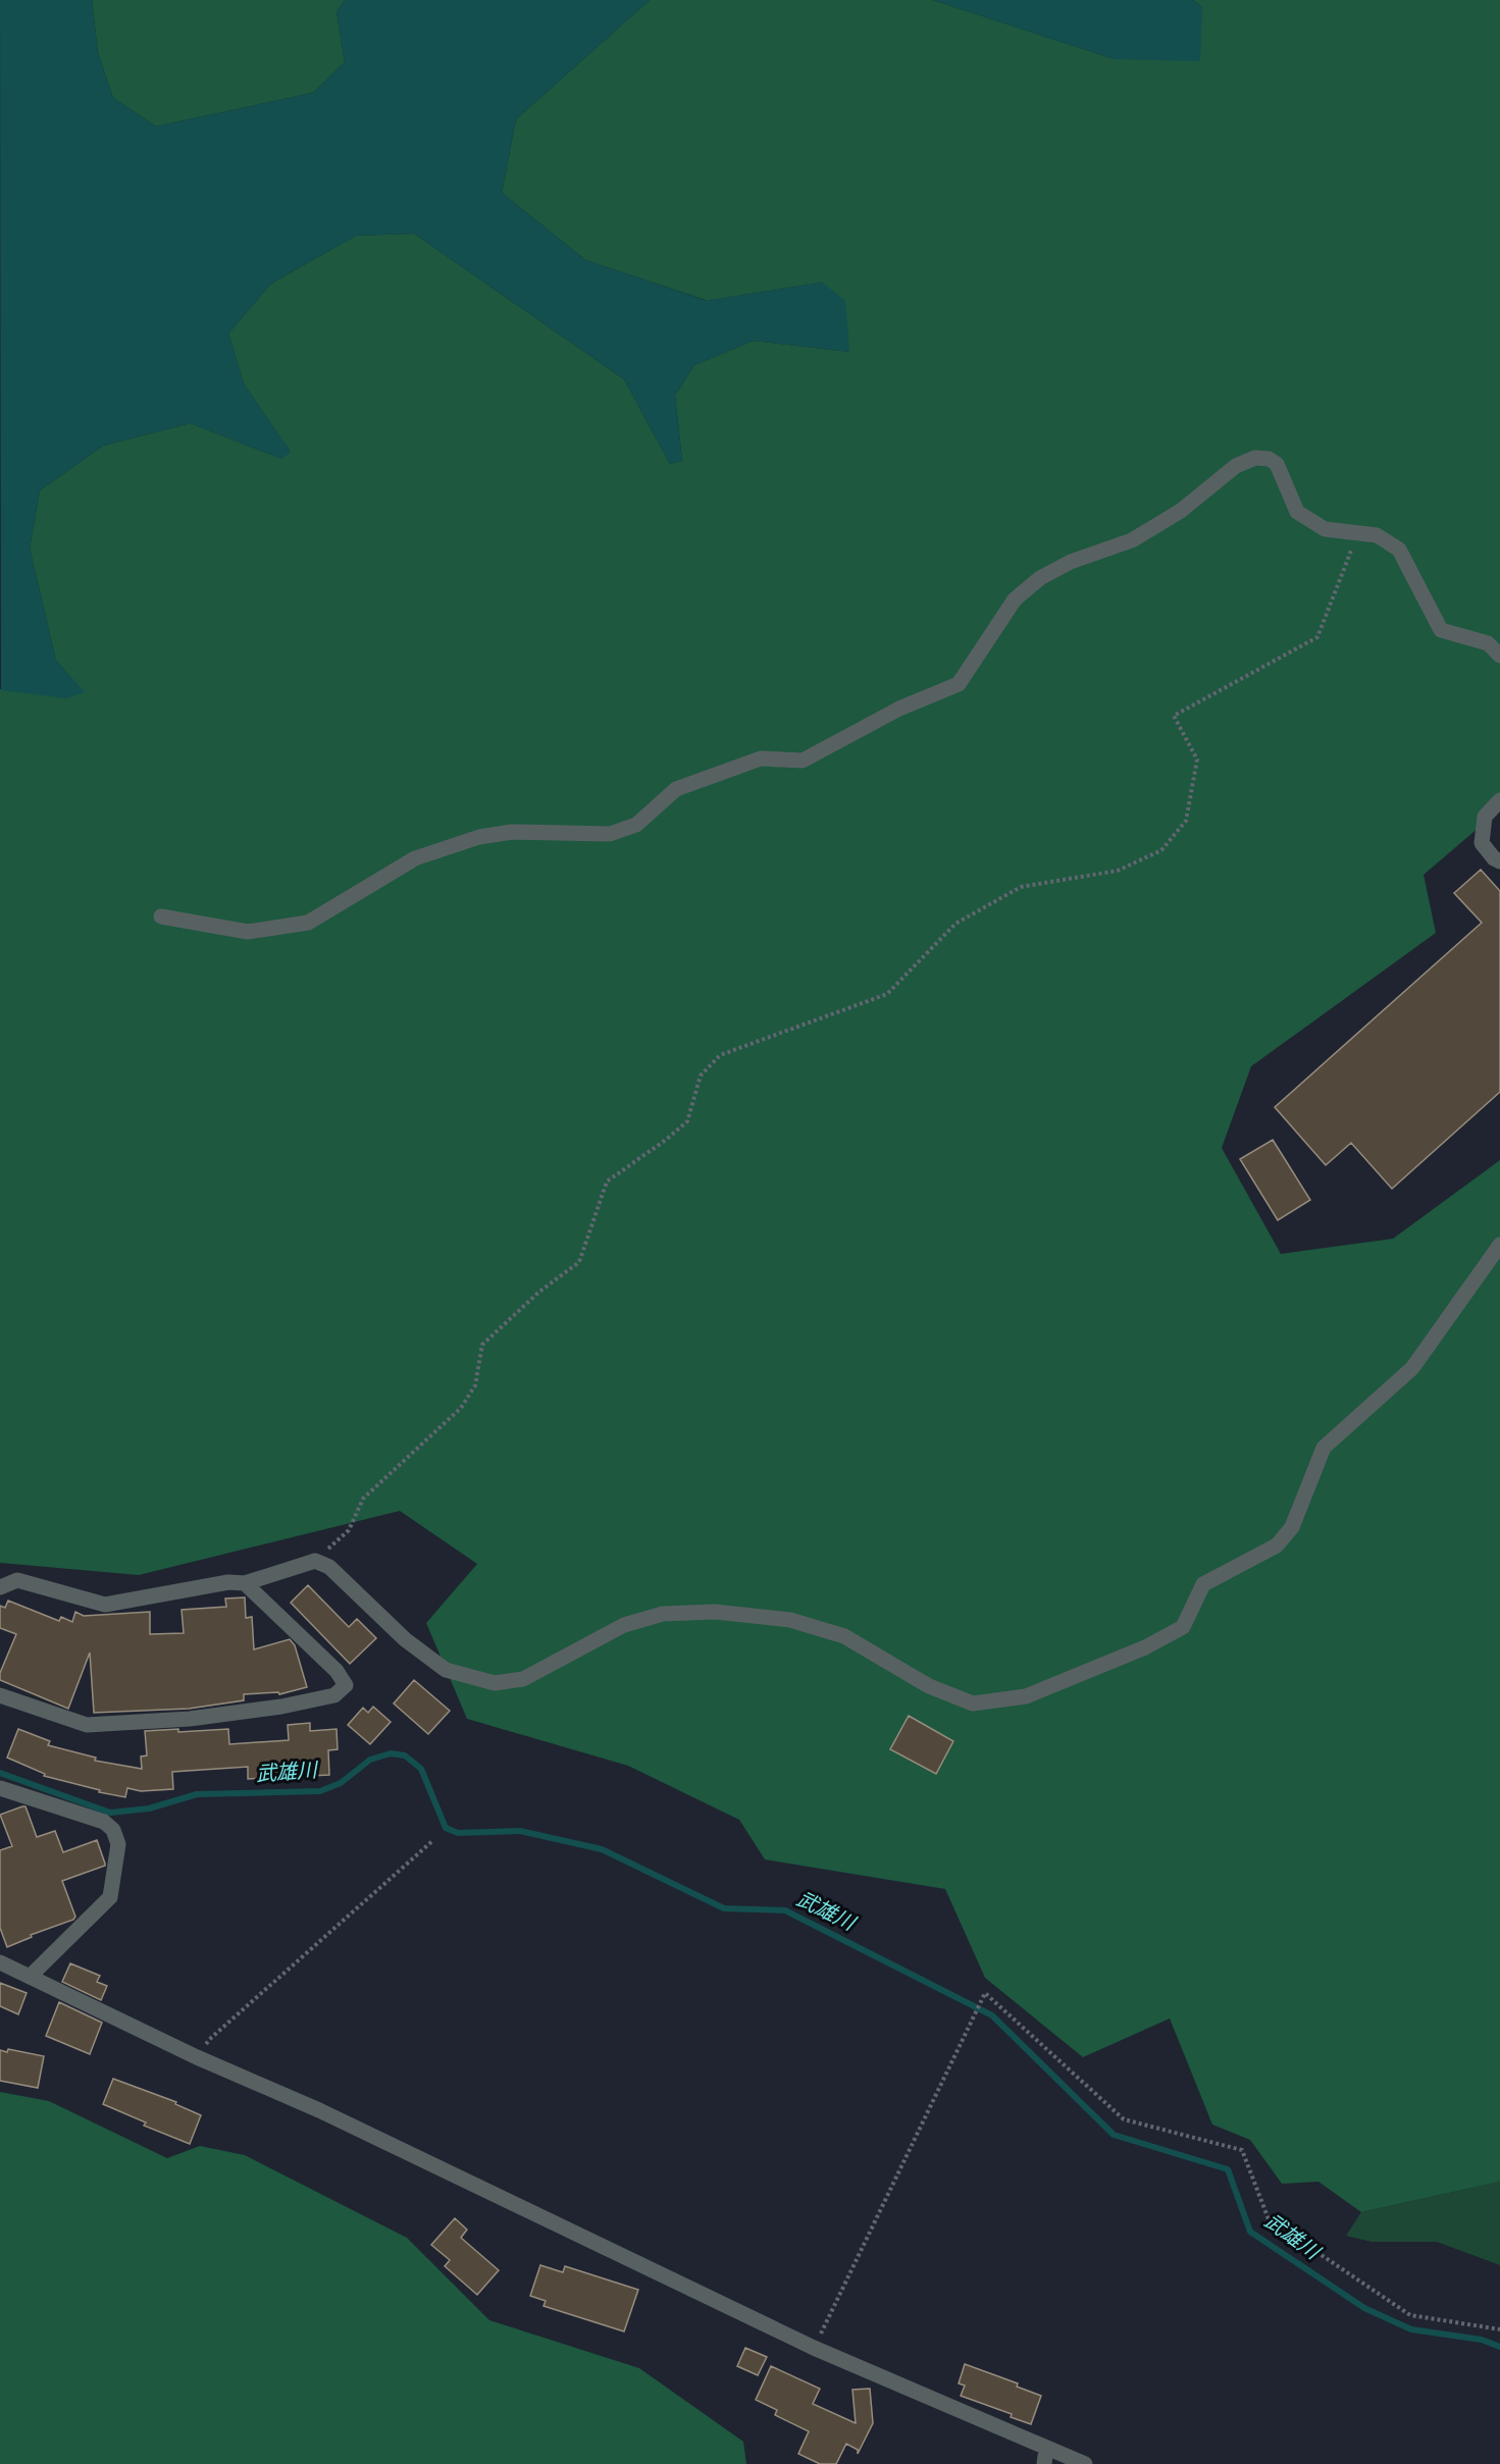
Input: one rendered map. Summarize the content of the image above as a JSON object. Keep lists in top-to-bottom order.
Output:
{
  "water": ["武雄川"]
}
